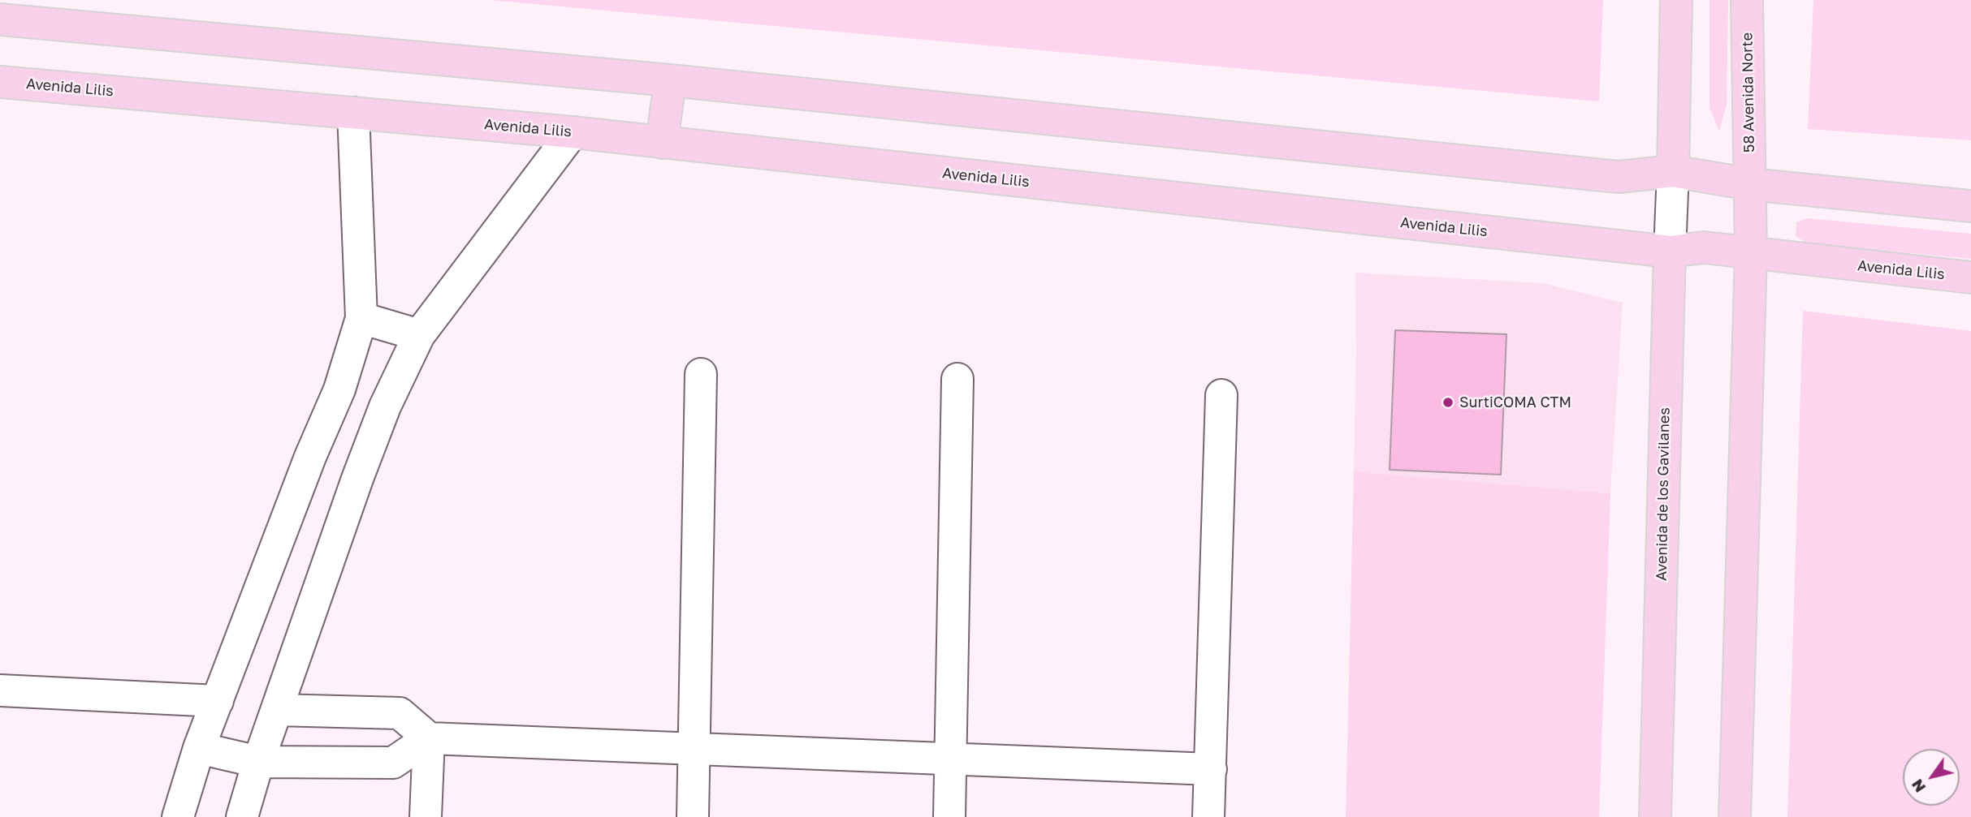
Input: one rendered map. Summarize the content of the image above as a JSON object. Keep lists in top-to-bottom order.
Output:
{
  "streets": {
    "main road": ["Avenida Lilis", "58 Avenida Norte", "Avenida de los Gavilanes"]
  },
  "crossings": [
    ["Avenida Lilis", "Avenida de los Gavilanes"]
  ],
  "places": ["SurtiCOMA CTM"],
  "north": "bottom left"
}
